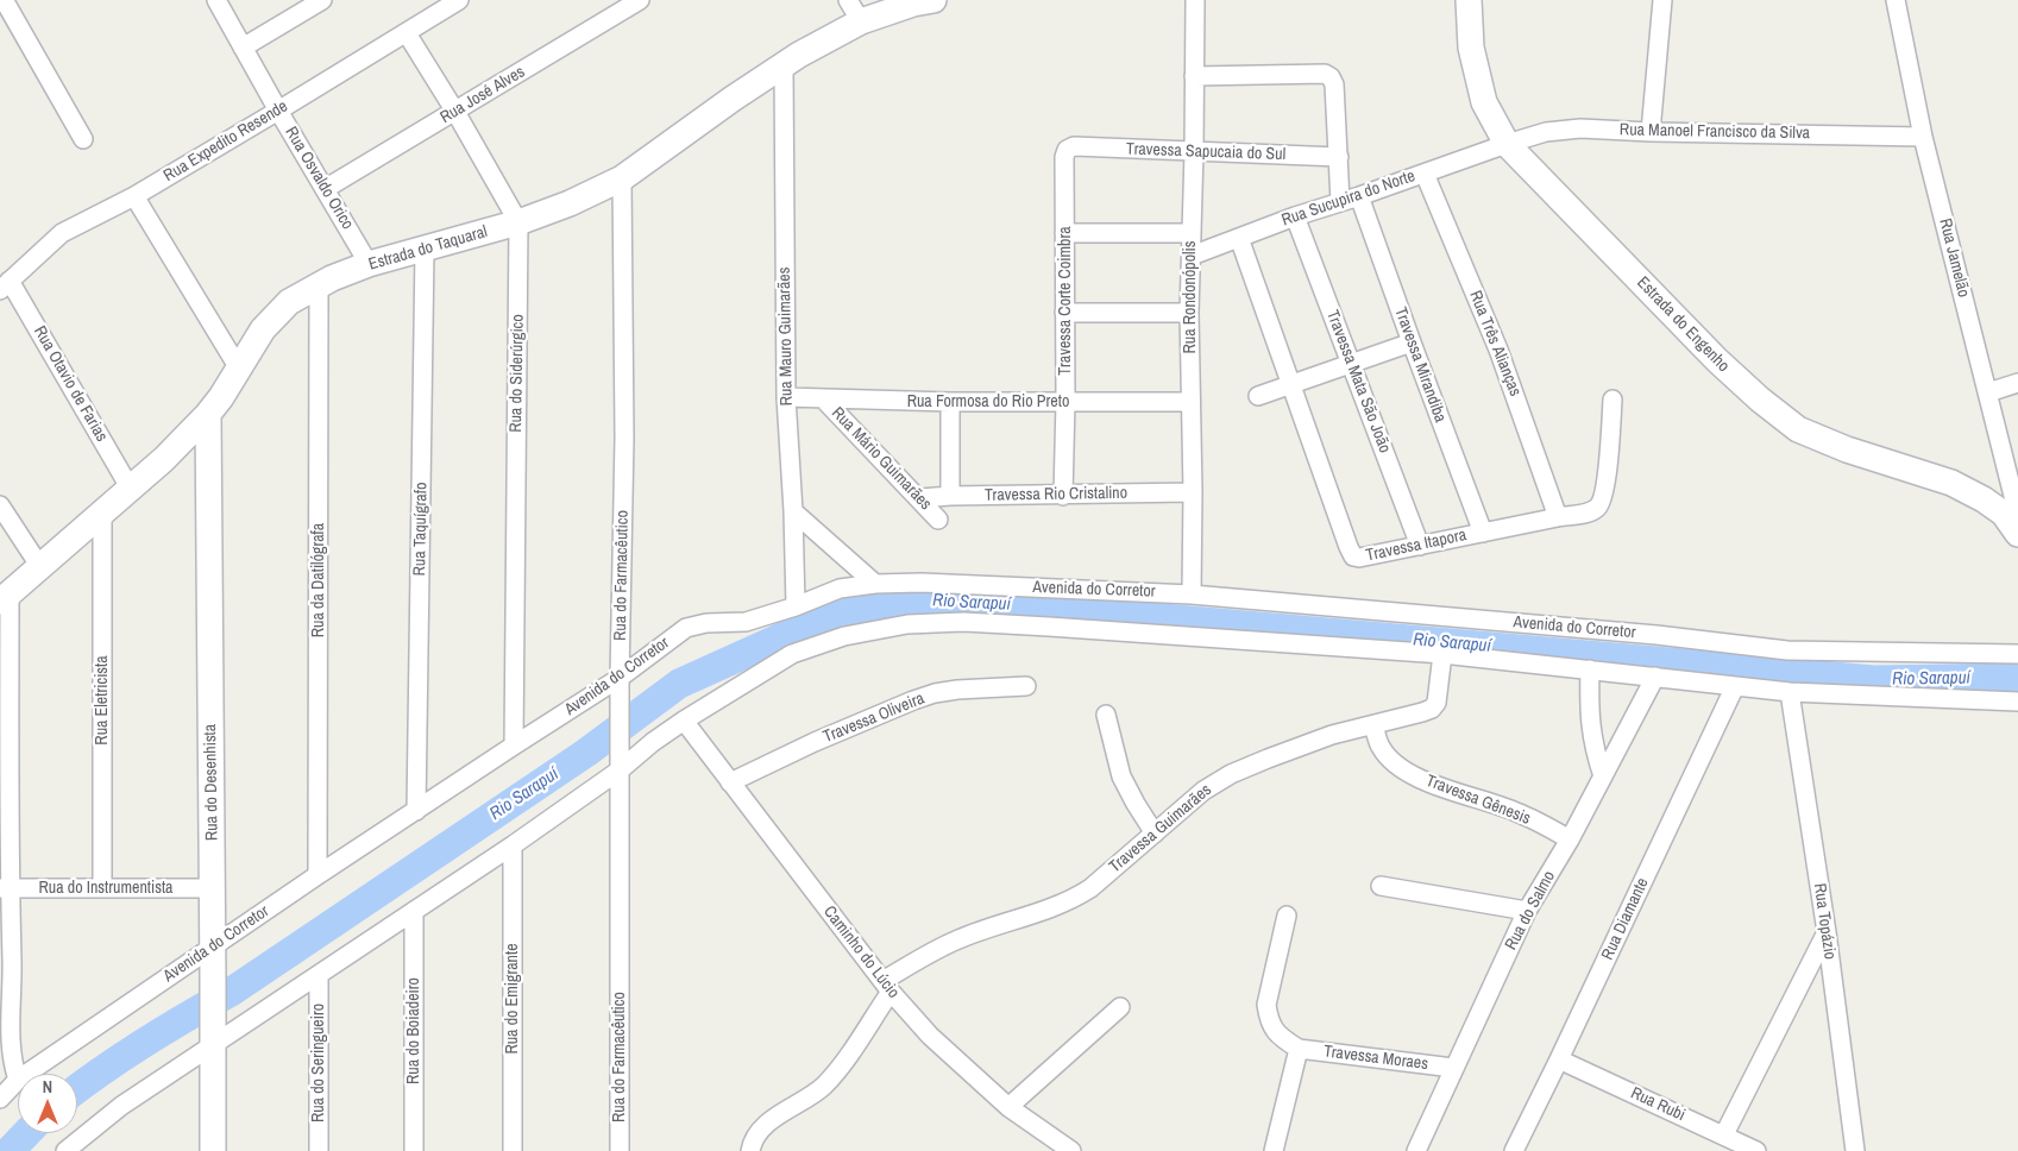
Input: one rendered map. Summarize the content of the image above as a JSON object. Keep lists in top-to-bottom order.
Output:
{
  "streets": {
    "street": [
      "Rua José Alves",
      "Rua Manoel Francisco da Silva",
      "Rua Expedito Resende",
      "Travessa Sapucaia do Sul",
      "Rua Osvaldo Orico",
      "Rua Sucupira do Norte",
      "Estrada do Taquaral",
      "Rua Jamelão",
      "Rua Rondonópolis",
      "Travessa Corte Coimbra",
      "Estrada do Engenho",
      "Rua Mauro Guimarães",
      "Rua Três Alianças",
      "Travessa Mirandiba",
      "Rua do Siderúrgico",
      "Travessa Mata São João",
      "Rua Otavio de Farias",
      "Rua Formosa do Rio Preto",
      "Rua Mário Guimarães",
      "Travessa Rio Cristalino",
      "Rua Taquígrafo",
      "Travessa Itapora",
      "Rua do Farmacêutico",
      "Rua da Datilógrafa",
      "Avenida do Corretor",
      "Rua Eletricista",
      "Travessa Oliveira",
      "Rua do Desenhista",
      "Travessa Gênesis",
      "Travessa Guimarães",
      "Rua do Instrumentista",
      "Rua do Salmo",
      "Rua Diamante",
      "Rua Topázio",
      "Caminho do Lúcio",
      "Rua do Emigrante",
      "Rua do Boiadeiro",
      "Travessa Moraes",
      "Rua do Seringueiro",
      "Rua Rubi"
    ]
  },
  "crossings": [
    ["Rua José Alves", "Rua Osvaldo Orico"],
    ["Rua Manoel Francisco da Silva", "Rua Sucupira do Norte"],
    ["Rua Manoel Francisco da Silva", "Rua Jamelão"],
    ["Rua Manoel Francisco da Silva", "Estrada do Engenho"],
    ["Rua Expedito Resende", "Rua Osvaldo Orico"],
    ["Rua Expedito Resende", "Rua Otavio de Farias"],
    ["Travessa Sapucaia do Sul", "Rua Rondonópolis"],
    ["Travessa Sapucaia do Sul", "Travessa Corte Coimbra"],
    ["Rua Osvaldo Orico", "Estrada do Taquaral"],
    ["Rua Sucupira do Norte", "Rua Rondonópolis"],
    ["Rua Sucupira do Norte", "Estrada do Engenho"],
    ["Rua Sucupira do Norte", "Rua Três Alianças"],
    ["Rua Sucupira do Norte", "Travessa Mirandiba"],
    ["Rua Sucupira do Norte", "Travessa Mata São João"],
    ["Rua Sucupira do Norte", "Travessa Itapora"],
    ["Estrada do Taquaral", "Rua Mauro Guimarães"],
    ["Estrada do Taquaral", "Rua do Siderúrgico"],
    ["Estrada do Taquaral", "Rua Otavio de Farias"],
    ["Estrada do Taquaral", "Rua Taquígrafo"],
    ["Estrada do Taquaral", "Rua do Farmacêutico"],
    ["Estrada do Taquaral", "Rua da Datilógrafa"],
    ["Estrada do Taquaral", "Rua Eletricista"],
    ["Estrada do Taquaral", "Rua do Desenhista"],
    ["Rua Rondonópolis", "Rua Formosa do Rio Preto"],
    ["Rua Rondonópolis", "Travessa Rio Cristalino"],
    ["Rua Rondonópolis", "Avenida do Corretor"],
    ["Travessa Corte Coimbra", "Rua Formosa do Rio Preto"],
    ["Travessa Corte Coimbra", "Travessa Rio Cristalino"],
    ["Rua Mauro Guimarães", "Rua Formosa do Rio Preto"],
    ["Rua Mauro Guimarães", "Avenida do Corretor"],
    ["Rua Três Alianças", "Travessa Itapora"],
    ["Travessa Mirandiba", "Travessa Itapora"],
    ["Rua do Siderúrgico", "Avenida do Corretor"],
    ["Travessa Mata São João", "Travessa Itapora"],
    ["Rua Formosa do Rio Preto", "Rua Mário Guimarães"],
    ["Rua Mário Guimarães", "Travessa Rio Cristalino"],
    ["Rua Taquígrafo", "Avenida do Corretor"],
    ["Rua do Farmacêutico", "Avenida do Corretor"],
    ["Rua da Datilógrafa", "Avenida do Corretor"],
    ["Avenida do Corretor", "Rua do Desenhista"],
    ["Rua Eletricista", "Rua do Instrumentista"],
    ["Travessa Oliveira", "Caminho do Lúcio"],
    ["Rua do Desenhista", "Rua do Instrumentista"],
    ["Travessa Gênesis", "Travessa Guimarães"],
    ["Travessa Gênesis", "Rua do Salmo"],
    ["Travessa Guimarães", "Caminho do Lúcio"],
    ["Rua do Salmo", "Travessa Moraes"],
    ["Rua Diamante", "Rua Rubi"]
  ],
  "water": ["Rio Sarapuí"],
  "north": "top"
}
